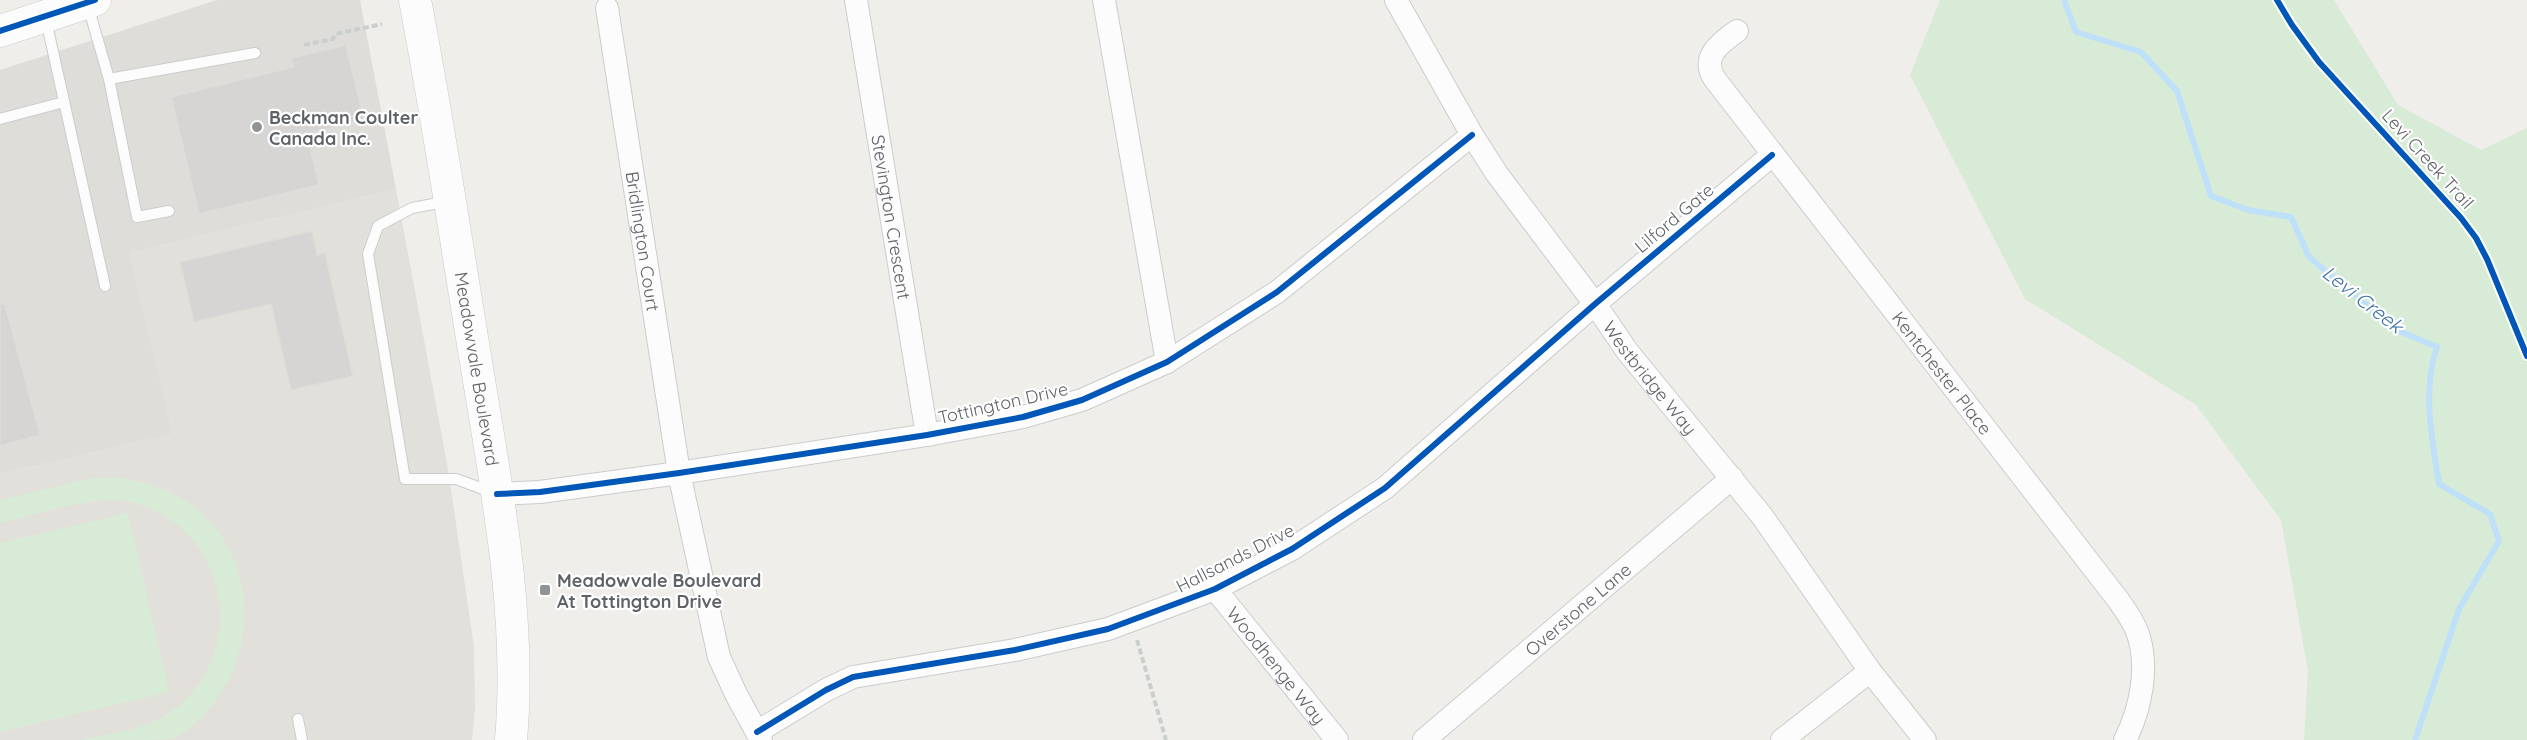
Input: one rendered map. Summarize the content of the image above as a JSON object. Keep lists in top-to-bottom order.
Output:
{
  "streets": {
    "main road": ["Meadowvale Boulevard"],
    "street": [
      "Stevington Crescent",
      "Lilford Gate",
      "Bridlington Court",
      "Kentchester Place",
      "Westbridge Way",
      "Tottington Drive",
      "Hallsands Drive",
      "Overstone Lane",
      "Woodhenge Way"
    ],
    "cycle path": ["Levi Creek Trail"]
  },
  "crossings": [
    ["Stevington Crescent", "Tottington Drive"],
    ["Lilford Gate", "Kentchester Place"],
    ["Lilford Gate", "Westbridge Way"],
    ["Lilford Gate", "Hallsands Drive"],
    ["Bridlington Court", "Tottington Drive"],
    ["Bridlington Court", "Hallsands Drive"],
    ["Meadowvale Boulevard", "Tottington Drive"],
    ["Westbridge Way", "Tottington Drive"],
    ["Westbridge Way", "Hallsands Drive"],
    ["Westbridge Way", "Overstone Lane"],
    ["Hallsands Drive", "Woodhenge Way"]
  ],
  "water": ["Levi Creek"],
  "places": {
    "other": ["Beckman Coulter Canada Inc."],
    "transit": ["Meadowvale Boulevard At Tottington Drive"]
  }
}
